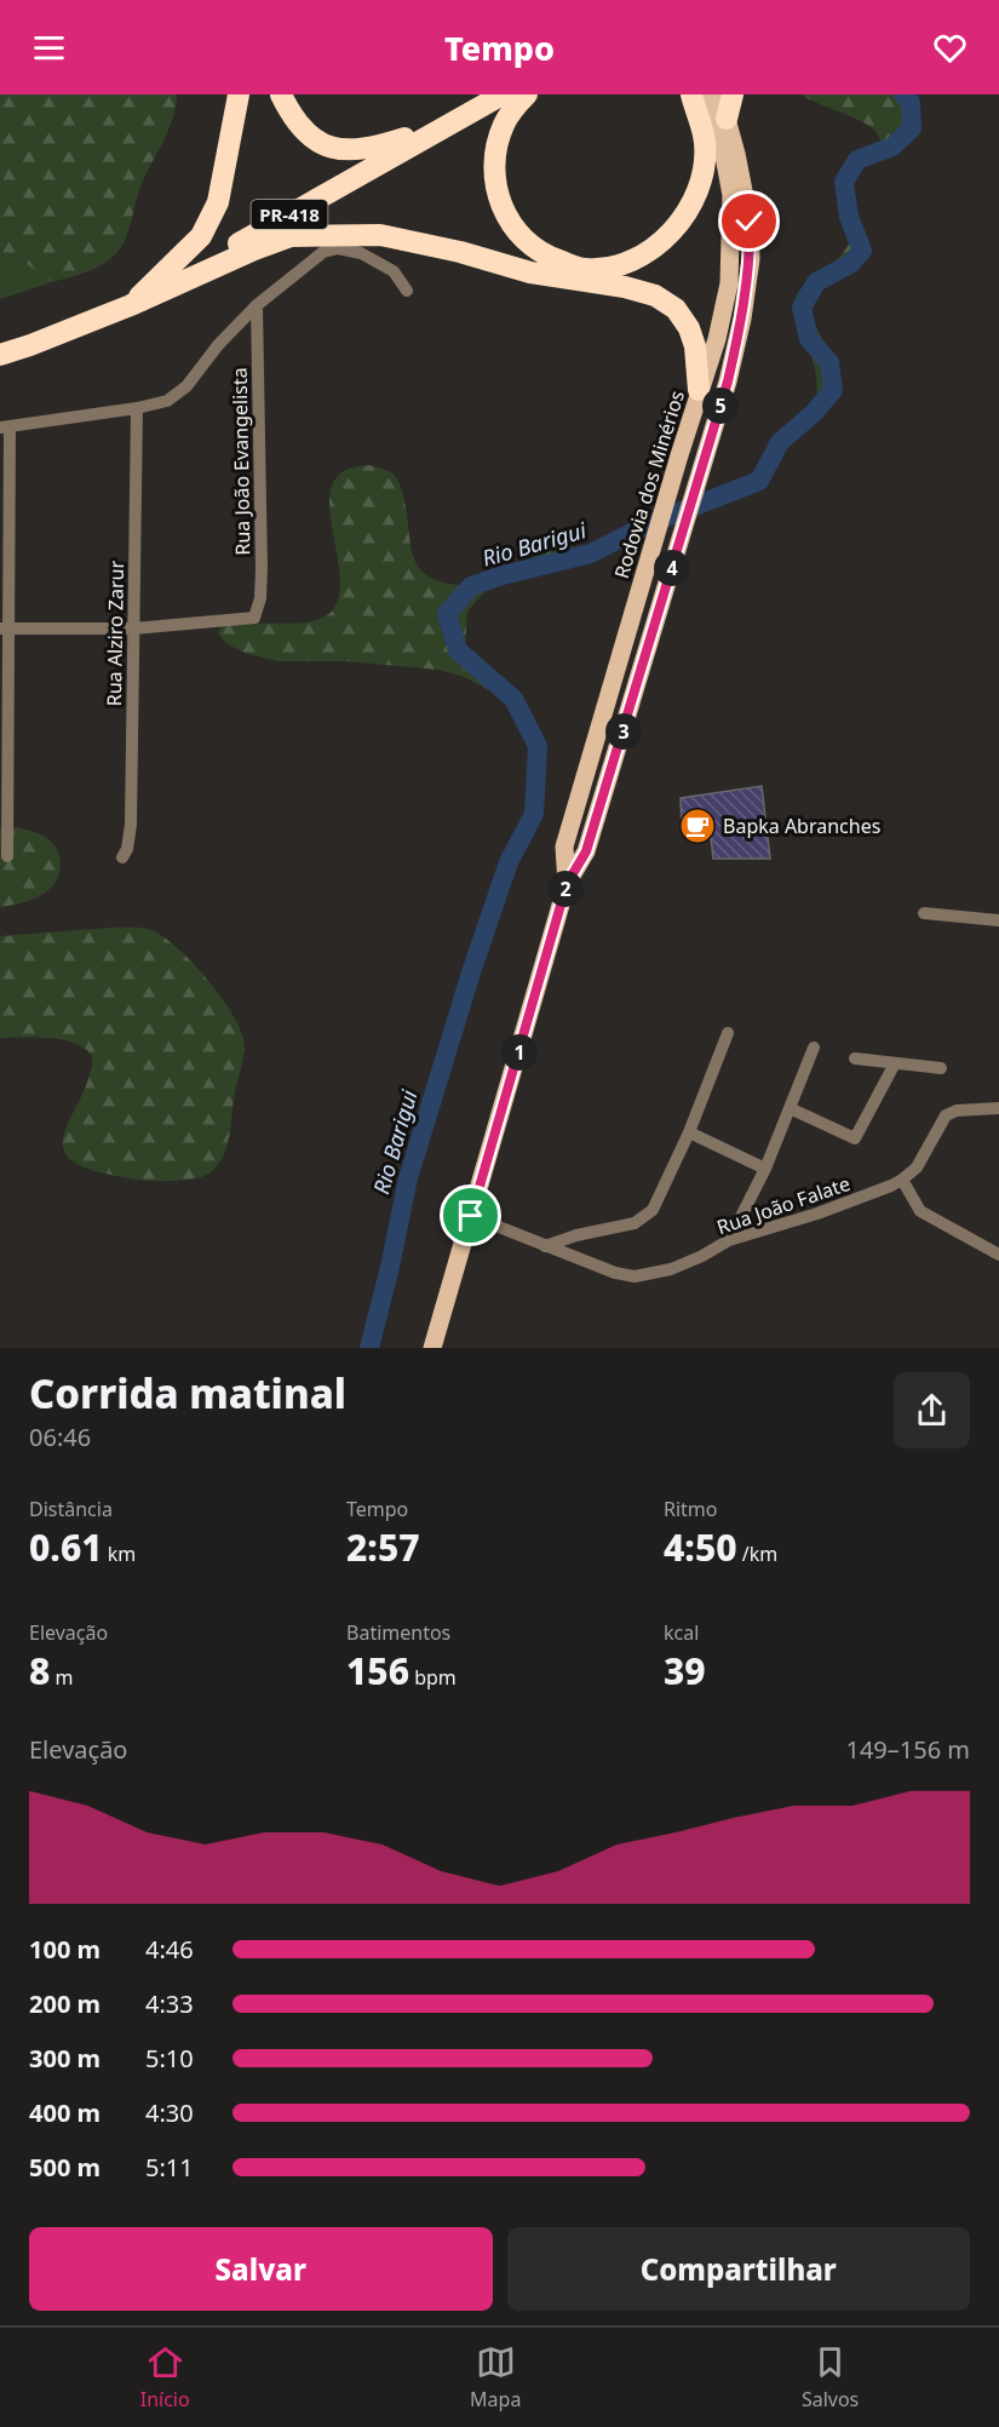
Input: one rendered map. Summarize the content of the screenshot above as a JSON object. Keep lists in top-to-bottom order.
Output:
{
  "streets": {
    "highway": ["PR-418"],
    "main road": ["Rodovia dos Minérios"],
    "street": ["Rua João Evangelista", "Rua Alziro Zarur", "Rua João Falate"]
  },
  "crossings": [
    ["Rua João Evangelista", "Rua Alziro Zarur"],
    ["Rodovia dos Minérios", "Rua João Falate"]
  ],
  "water": ["Rio Barigui"],
  "places": {
    "cafe": ["Bapka Abranches"]
  },
  "page": {
    "header": "Tempo",
    "pins": [
      "5",
      "4",
      "3",
      "2",
      "1"
    ],
    "heading": ["Corrida matinal", "06:46"],
    "stats": [
      ["Distância", "0.61 km"],
      ["Tempo", "2:57"],
      ["Ritmo", "4:50 /km"],
      ["Elevação", "8 m"],
      ["Batimentos", "156 bpm"],
      ["kcal", "39"]
    ],
    "chart": ["Elevação", "149–156 m"],
    "list": [
      {
        "name": "100 m",
        "note": "4:46"
      },
      {
        "name": "200 m",
        "note": "4:33"
      },
      {
        "name": "300 m",
        "note": "5:10"
      },
      {
        "name": "400 m",
        "note": "4:30"
      },
      {
        "name": "500 m",
        "note": "5:11"
      }
    ],
    "buttons": ["Salvar", "Compartilhar"],
    "tabs": ["Início", "Mapa", "Salvos"]
  }
}
